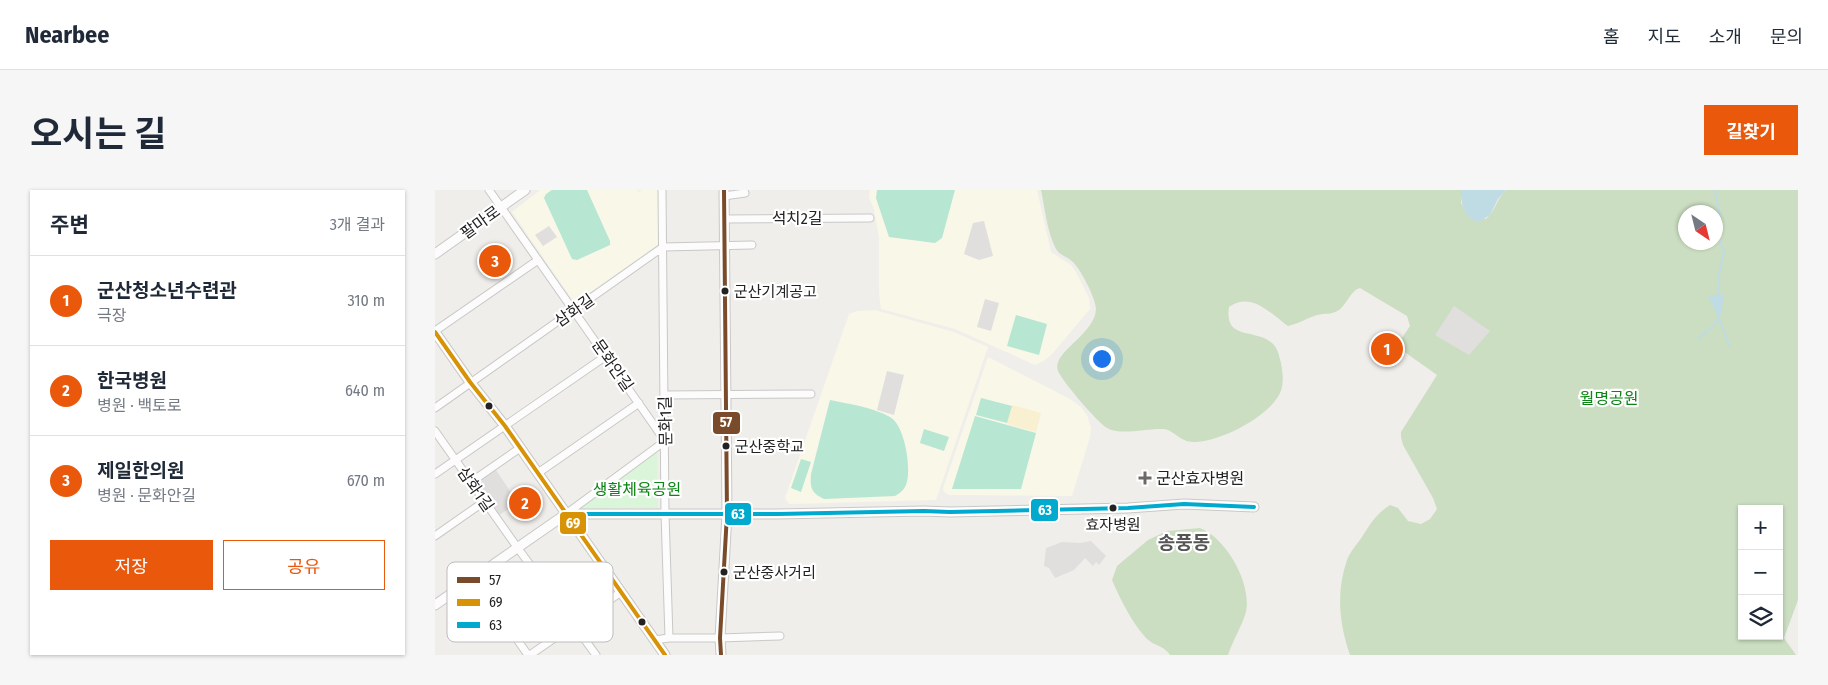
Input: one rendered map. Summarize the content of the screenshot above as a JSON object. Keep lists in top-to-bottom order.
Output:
{
  "streets": {
    "street": [
      "석치2길",
      "팔마로",
      "삼화길",
      "문화안길",
      "문화1길",
      "삼화1길"
    ]
  },
  "crossings": [
    ["팔마로", "문화안길"],
    ["삼화길", "문화안길"],
    ["삼화길", "문화1길"],
    ["문화안길", "문화1길"]
  ],
  "districts": ["송풍동"],
  "parks": ["월명공원", "생활체육공원"],
  "places": {
    "other": [
      "군산기계공고",
      "군산중학교",
      "효자병원",
      "군산중사거리"
    ],
    "health": ["군산효자병원"]
  },
  "lines": ["transit line 57", "transit line 69", "transit line 63"],
  "legend": ["57", "69", "63"],
  "north": "bottom right",
  "page": {
    "header": "Nearbee",
    "nav": [
      "홈",
      "지도",
      "소개",
      "문의"
    ],
    "title": "오시는 길",
    "buttons": [
      "길찾기",
      ["저장", "공유"]
    ],
    "heading": ["주변", "3개 결과"],
    "pins": ["3", "1", "2"],
    "list": [
      {
        "mark": "1",
        "name": "군산청소년수련관",
        "note": "극장",
        "value": "310 m"
      },
      {
        "mark": "2",
        "name": "한국병원",
        "note": "병원 · 백토로",
        "value": "640 m"
      },
      {
        "mark": "3",
        "name": "제일한의원",
        "note": "병원 · 문화안길",
        "value": "670 m"
      }
    ],
    "map_buttons": ["+", "−"]
  }
}
